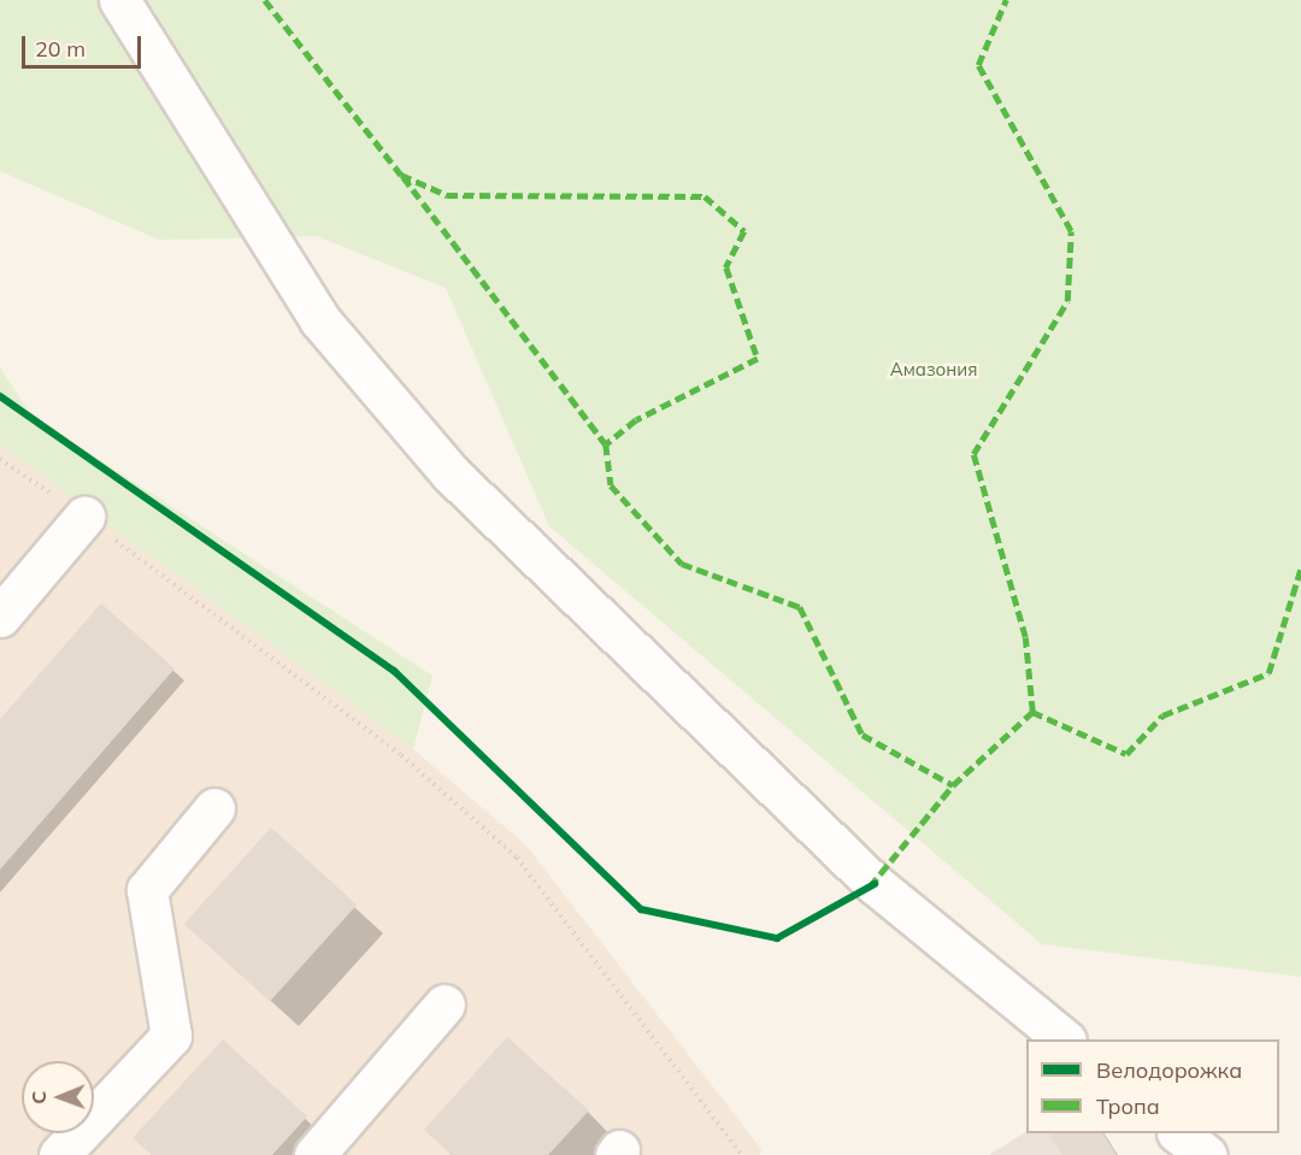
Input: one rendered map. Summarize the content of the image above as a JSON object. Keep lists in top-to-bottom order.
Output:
{
  "parks": ["Амазония"],
  "legend": ["Велодорожка", "Тропа"],
  "scale_bar": "20 m",
  "north": "left"
}
